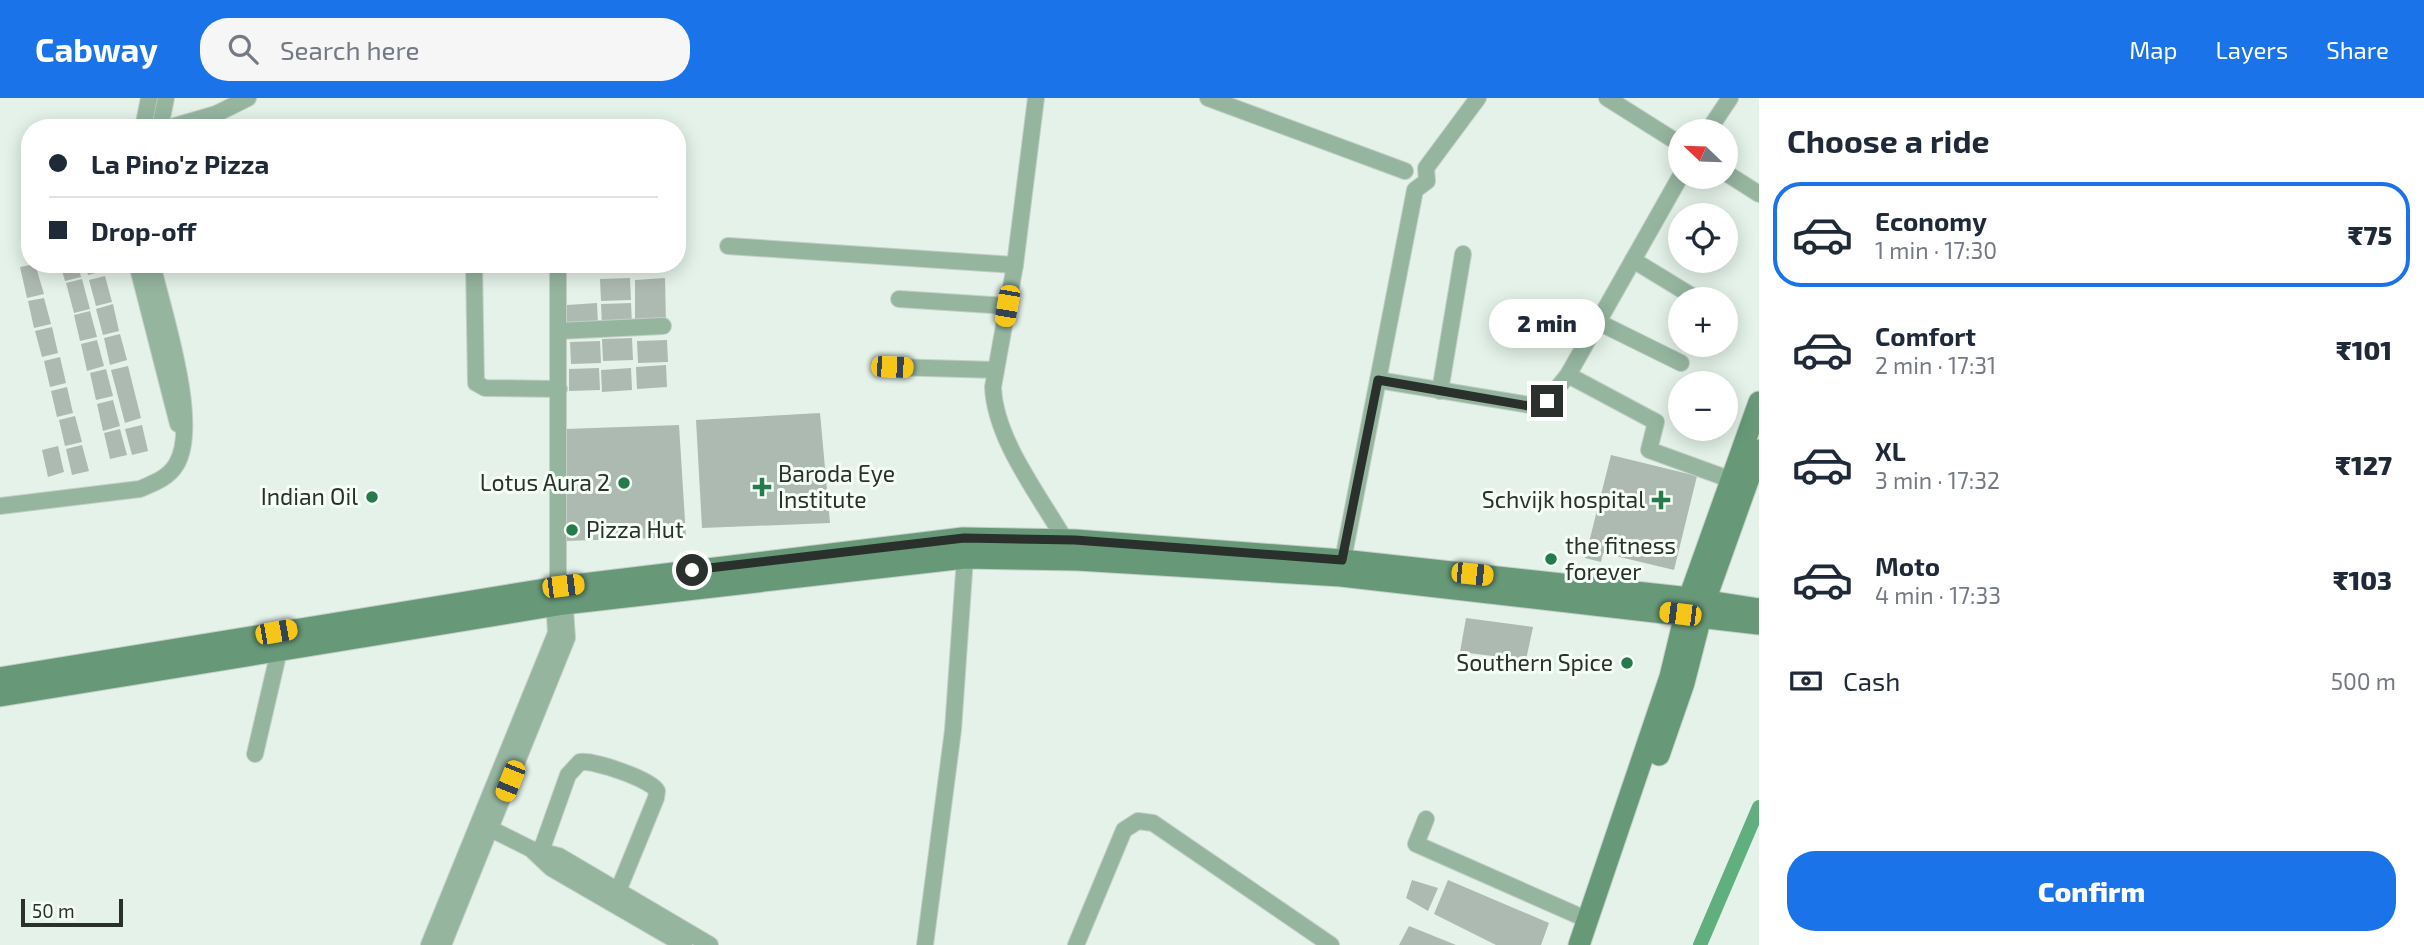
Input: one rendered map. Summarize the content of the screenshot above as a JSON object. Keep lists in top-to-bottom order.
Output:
{
  "places": {
    "other": [
      "Lotus Aura 2",
      "Indian Oil",
      "Pizza Hut",
      "the fitness forever",
      "Southern Spice"
    ],
    "health": ["Baroda Eye Institute", "Schvijk hospital"]
  },
  "scale_bar": "50 m",
  "north": "top left",
  "page": {
    "header": "Cabway",
    "search": "Search here",
    "nav": ["Map", "Layers", "Share"],
    "heading": "Choose a ride",
    "map_buttons": ["+", "−"],
    "banner": ["La Pino'z Pizza", "Drop-off"],
    "list": [
      {
        "name": "Economy",
        "note": "1 min · 17:30",
        "value": "₹75"
      },
      {
        "name": "Comfort",
        "note": "2 min · 17:31",
        "value": "₹101"
      },
      {
        "name": "XL",
        "note": "3 min · 17:32",
        "value": "₹127"
      },
      {
        "name": "Moto",
        "note": "4 min · 17:33",
        "value": "₹103"
      }
    ],
    "bubble": "2 min",
    "pay": ["Cash", "500 m"],
    "buttons": "Confirm",
    "scale": "50 m"
  }
}
